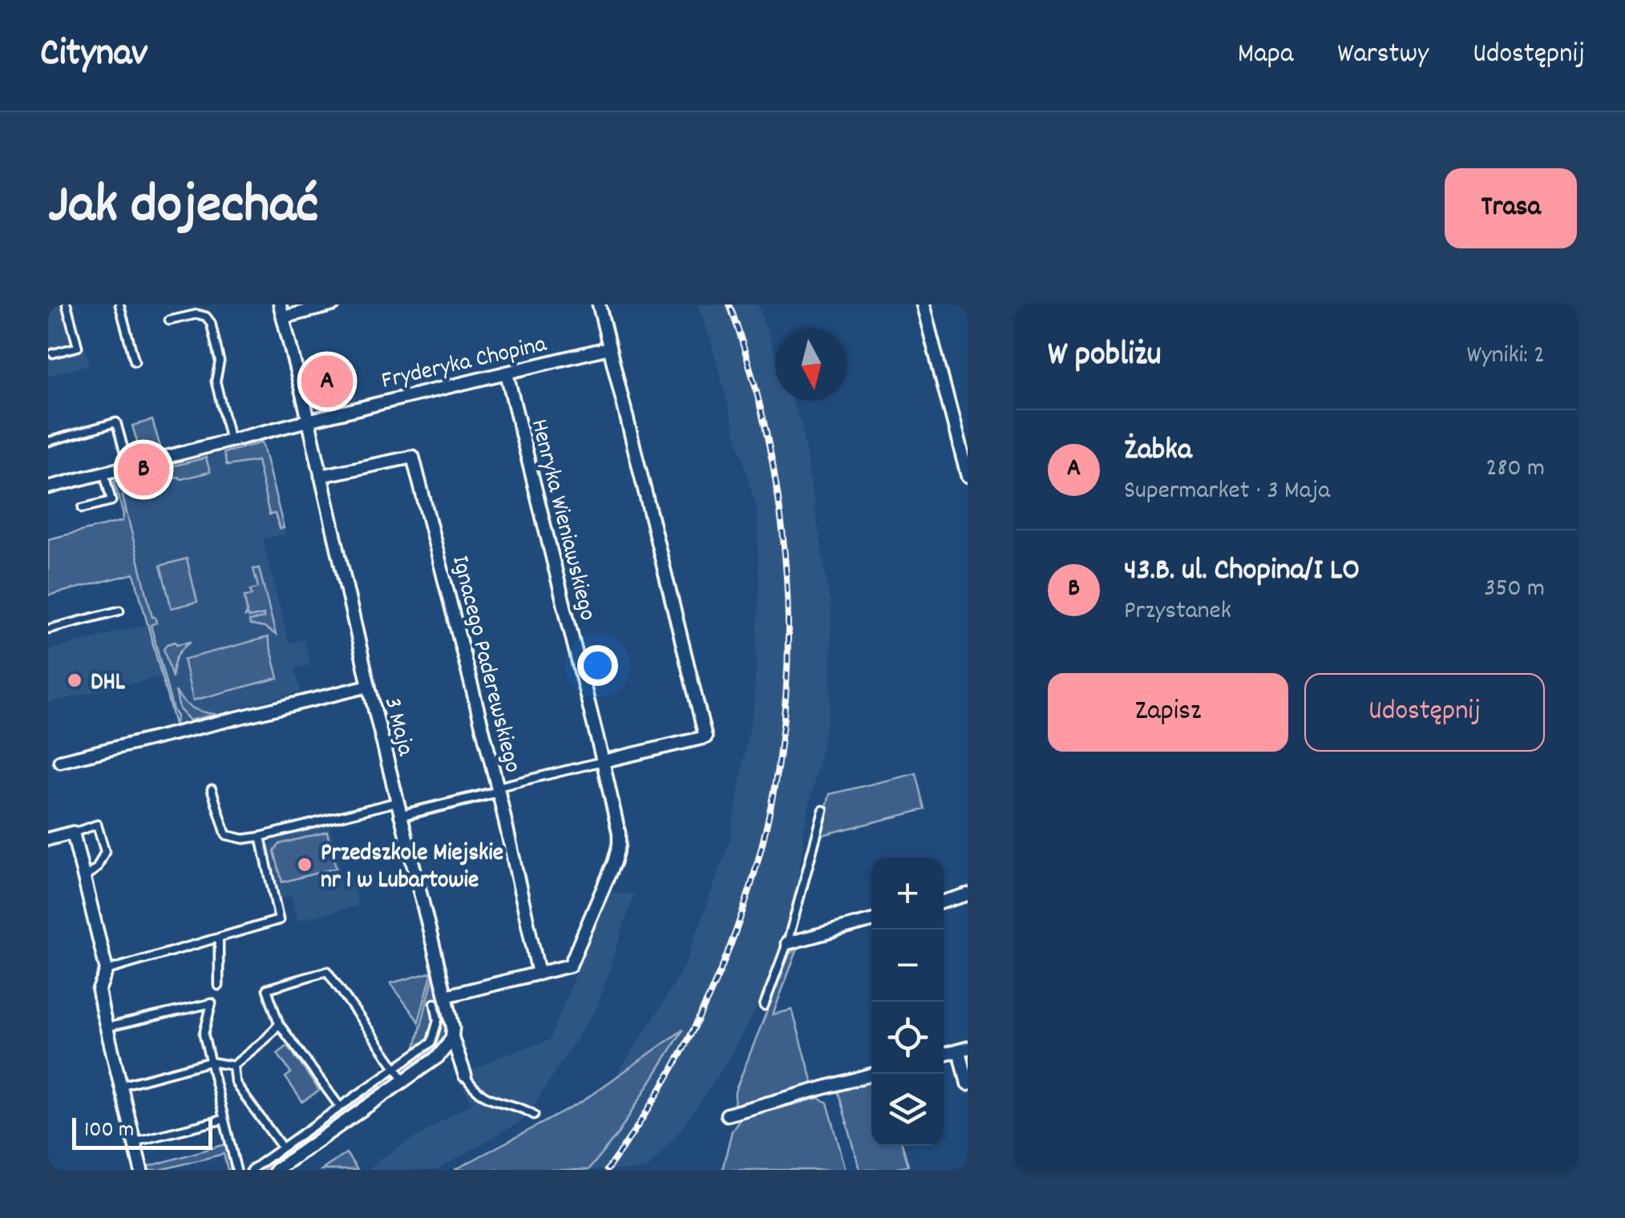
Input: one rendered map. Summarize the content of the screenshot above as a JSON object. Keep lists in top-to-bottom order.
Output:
{
  "streets": {
    "street": [
      "Fryderyka Chopina",
      "Henryka Wieniawskiego",
      "Ignacego Paderewskiego",
      "3 Maja"
    ]
  },
  "crossings": [
    ["Fryderyka Chopina", "Henryka Wieniawskiego"],
    ["Fryderyka Chopina", "3 Maja"],
    ["Henryka Wieniawskiego", "Ignacego Paderewskiego"],
    ["Henryka Wieniawskiego", "3 Maja"],
    ["Ignacego Paderewskiego", "3 Maja"]
  ],
  "places": ["DHL", "Przedszkole Miejskie nr 1 w Lubartowie"],
  "scale_bar": "100 m",
  "north": "bottom",
  "page": {
    "header": "Citynav",
    "nav": ["Mapa", "Warstwy", "Udostępnij"],
    "title": "Jak dojechać",
    "buttons": [
      "Trasa",
      ["Zapisz", "Udostępnij"]
    ],
    "heading": ["W pobliżu", "Wyniki: 2"],
    "pins": ["A", "B"],
    "list": [
      {
        "mark": "A",
        "name": "Żabka",
        "note": "Supermarket · 3 Maja",
        "value": "280 m"
      },
      {
        "mark": "B",
        "name": "43.B. ul. Chopina/I LO",
        "note": "Przystanek",
        "value": "350 m"
      }
    ],
    "map_buttons": ["+", "−"],
    "scale": "100 m"
  }
}
